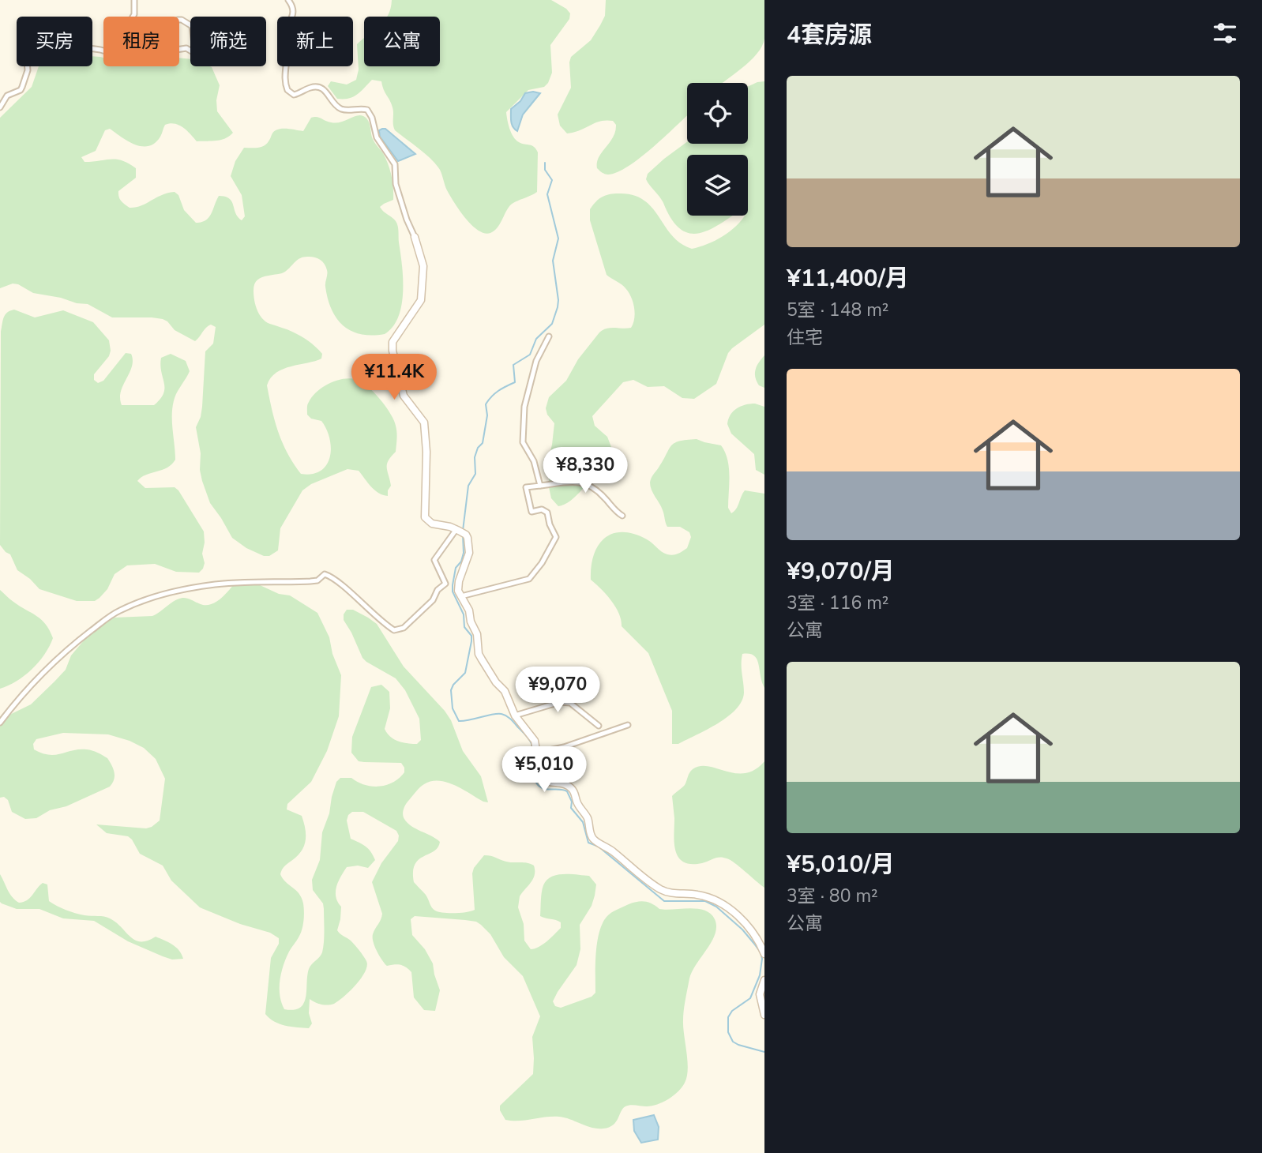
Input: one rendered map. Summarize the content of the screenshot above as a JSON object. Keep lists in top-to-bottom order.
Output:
{
  "page": {
    "heading": "4套房源",
    "chip": [
      "买房",
      "租房",
      "筛选",
      "新上",
      "公寓"
    ],
    "list": [
      {
        "name": "¥11,400/月",
        "note": "5室 · 148 m² · 住宅"
      },
      {
        "name": "¥9,070/月",
        "note": "3室 · 116 m² · 公寓"
      },
      {
        "name": "¥5,010/月",
        "note": "3室 · 80 m² · 公寓"
      }
    ],
    "price": [
      "¥11.4K",
      "¥8,330",
      "¥9,070",
      "¥5,010"
    ]
  }
}
